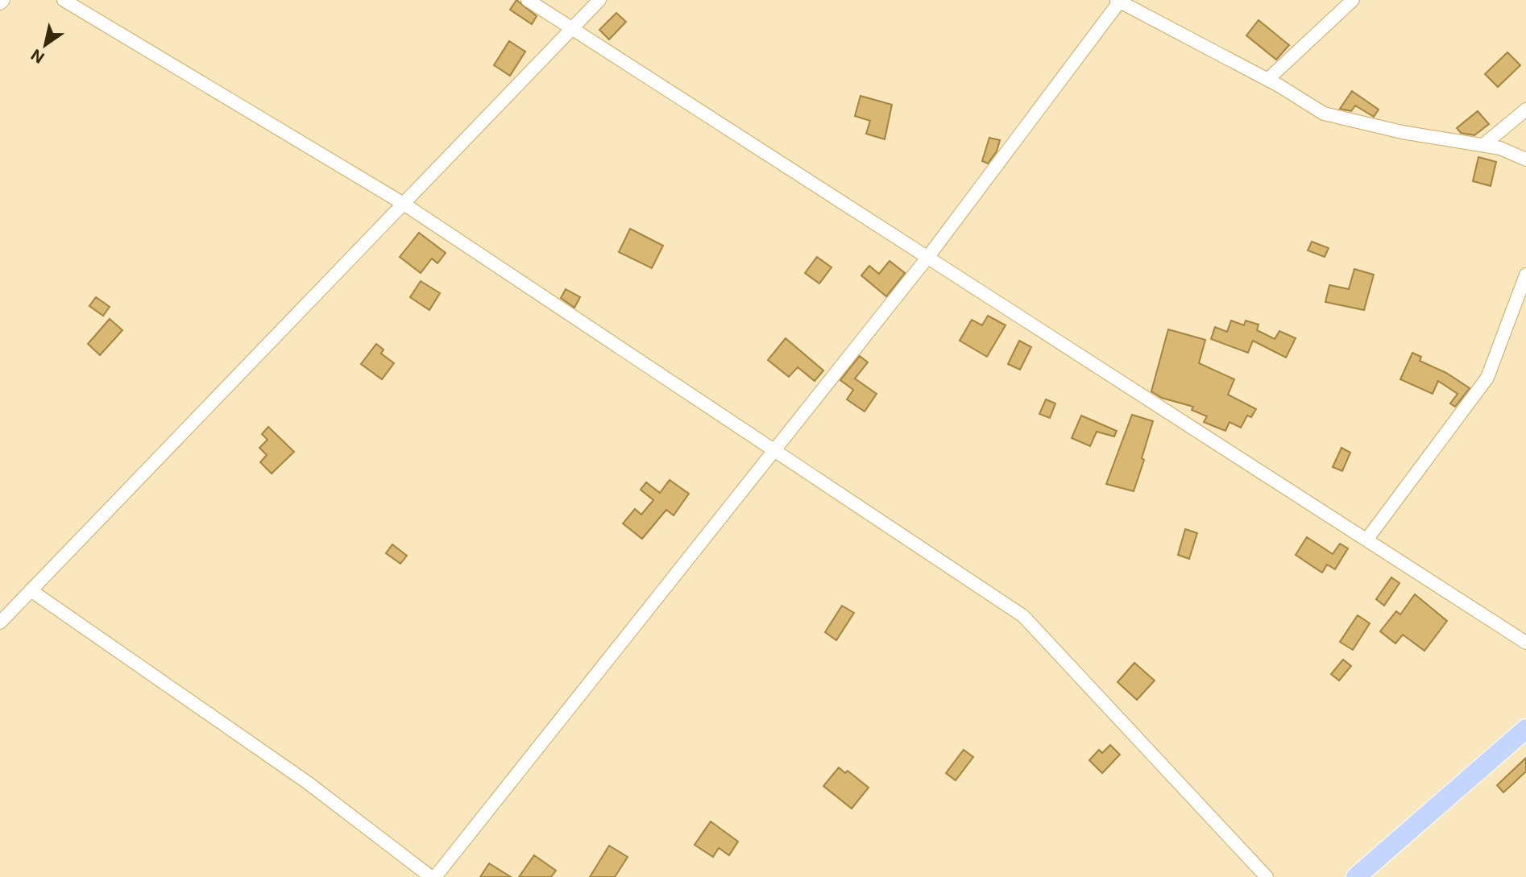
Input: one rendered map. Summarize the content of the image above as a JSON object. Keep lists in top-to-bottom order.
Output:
{
  "north": "bottom left"
}
